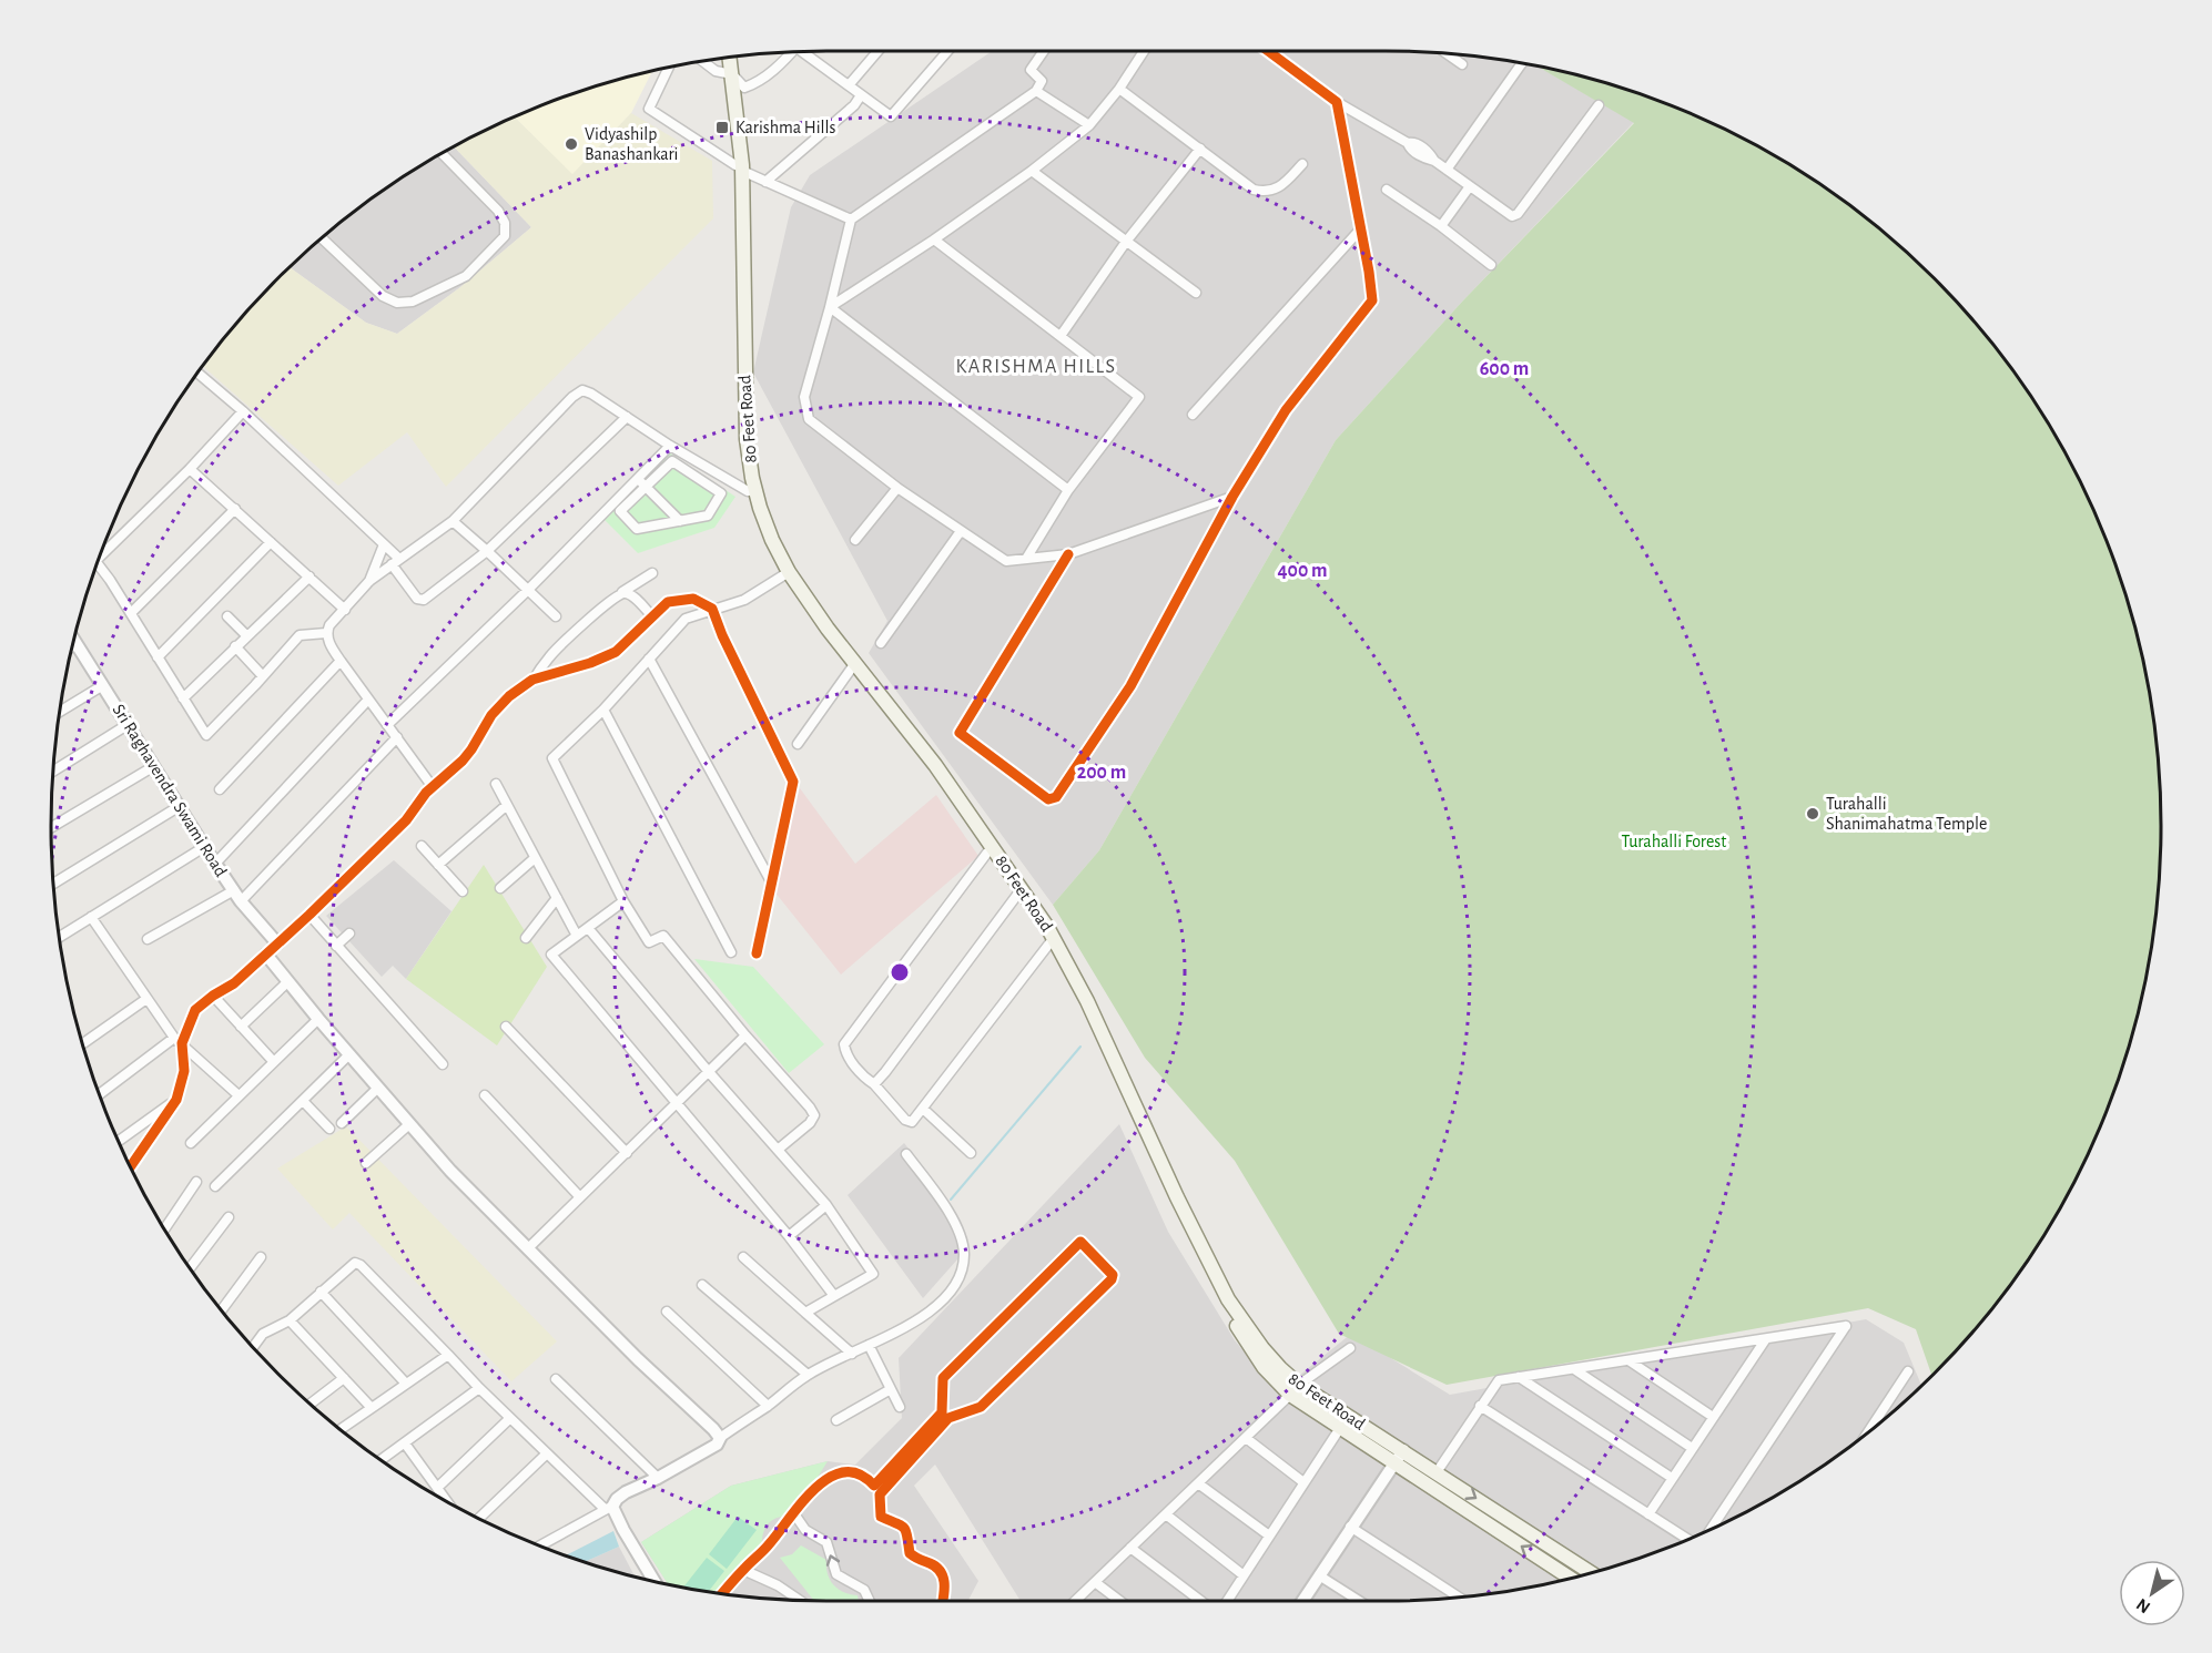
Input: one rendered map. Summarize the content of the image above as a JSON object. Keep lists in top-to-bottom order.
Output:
{
  "streets": {
    "main road": ["80 Feet Road"],
    "street": ["Sri Raghavendra Swami Road"]
  },
  "districts": ["KARISHMA HILLS"],
  "parks": ["Turahalli Forest"],
  "places": {
    "transit": ["Karishma Hills"],
    "other": ["Vidyashilp Banashankari", "Turahalli Shanimahatma Temple"]
  },
  "north": "bottom left",
  "rings": ["600 m", "400 m", "200 m"]
}
